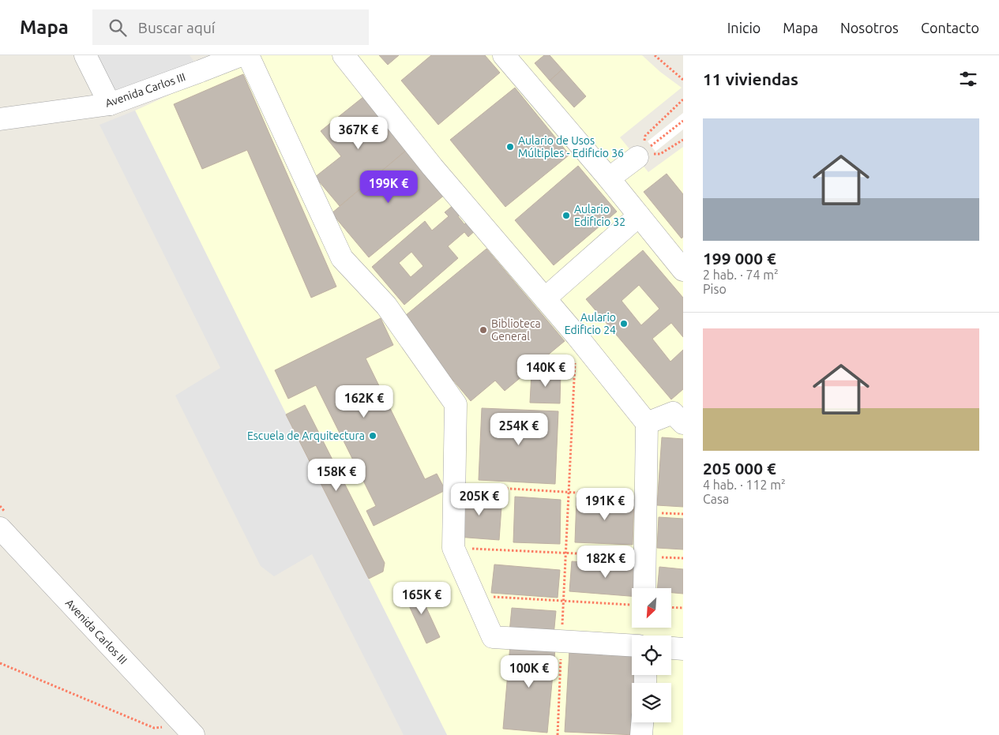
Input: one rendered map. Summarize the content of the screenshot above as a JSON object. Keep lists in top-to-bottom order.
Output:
{
  "streets": {
    "street": ["Avenida Carlos III"]
  },
  "places": [
    "Aulario de Usos Múltiples - Edificio 36",
    "Aulario Edificio 32",
    "Aulario Edificio 24",
    "Biblioteca General",
    "Escuela de Arquitectura"
  ],
  "north": "bottom left",
  "page": {
    "header": "Mapa",
    "search": "Buscar aquí",
    "nav": [
      "Inicio",
      "Mapa",
      "Nosotros",
      "Contacto"
    ],
    "heading": "11 viviendas",
    "list": [
      {
        "name": "199 000 €",
        "note": "2 hab. · 74 m² · Piso"
      },
      {
        "name": "205 000 €",
        "note": "4 hab. · 112 m² · Casa"
      }
    ],
    "price": [
      "367K €",
      "199K €",
      "140K €",
      "162K €",
      "254K €",
      "158K €",
      "205K €",
      "191K €",
      "182K €",
      "165K €",
      "100K €"
    ]
  }
}
